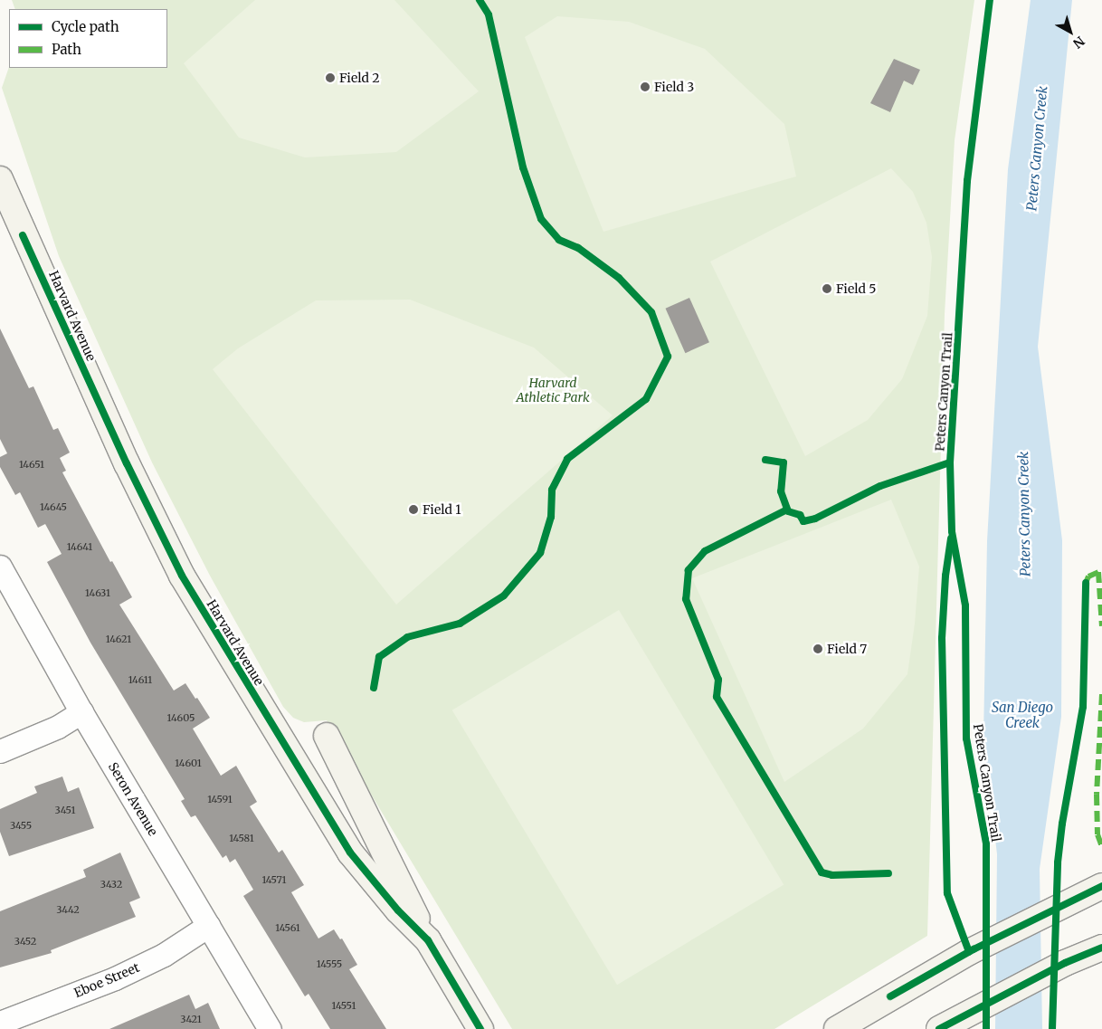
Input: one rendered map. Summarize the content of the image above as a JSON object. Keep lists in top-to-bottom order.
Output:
{
  "streets": {
    "main road": ["Harvard Avenue"],
    "street": ["Seron Avenue", "Eboe Street"],
    "cycle path": ["Peters Canyon Trail"]
  },
  "crossings": [
    ["Seron Avenue", "Eboe Street"]
  ],
  "water": ["Peters Canyon Creek", "San Diego Creek"],
  "parks": ["Harvard Athletic Park"],
  "places": [
    "Field 2",
    "Field 3",
    "Field 5",
    "Field 1",
    "Field 7"
  ],
  "house_numbers": [
    "14651",
    "14645",
    "14641",
    "14631",
    "14621",
    "14611",
    "14605",
    "14601",
    "14591",
    "3451",
    "3455",
    "14581",
    "14571",
    "3432",
    "3442",
    "14561",
    "3452",
    "14555",
    "14551",
    "3421"
  ],
  "legend": ["Cycle path", "Path"],
  "north": "bottom right"
}
